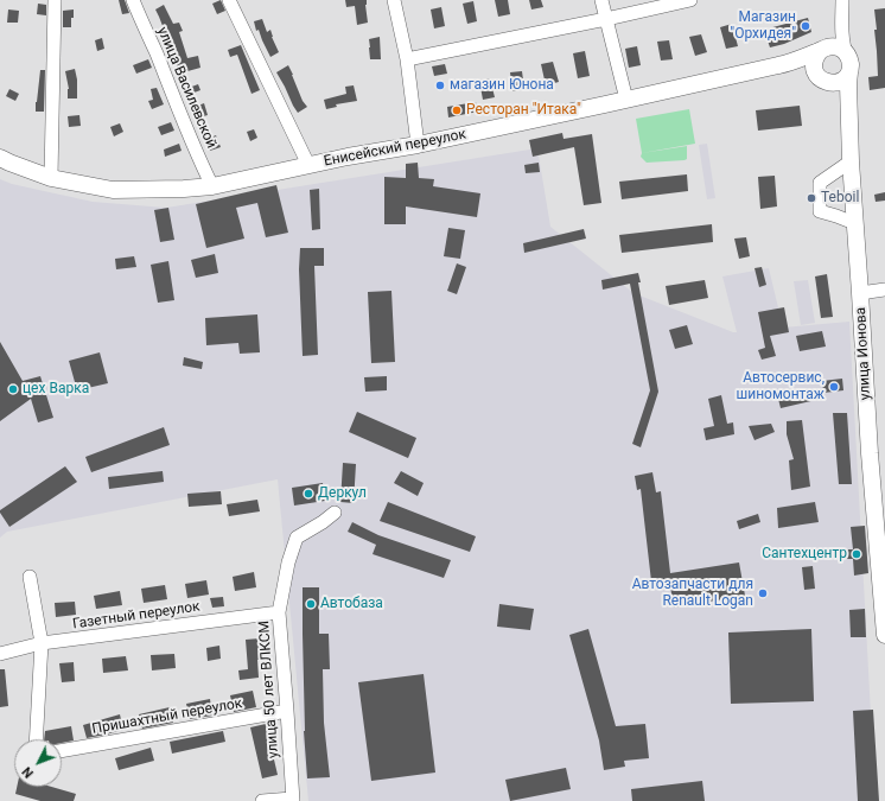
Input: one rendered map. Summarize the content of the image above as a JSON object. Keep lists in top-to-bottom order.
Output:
{
  "streets": {
    "main road": ["Енисейский переулок", "улица Ионова"],
    "street": [
      "улица Василевской",
      "Газетный переулок",
      "улица 50 лет ВЛКСМ",
      "Пришахтный переулок"
    ]
  },
  "crossings": [
    ["улица Василевской", "Енисейский переулок"],
    ["Енисейский переулок", "улица Ионова"],
    ["Газетный переулок", "улица 50 лет ВЛКСМ"],
    ["улица 50 лет ВЛКСМ", "Пришахтный переулок"]
  ],
  "places": [
    "Магазин \"Орхидея\"",
    "магазин Юнона",
    "Ресторан \"Итака\"",
    "Teboil",
    "Автосервис, шиномонтаж",
    "цех Варка",
    "Деркул",
    "Сантехцентр",
    "Автозапчасти для Renault Logan",
    "Автобаза"
  ],
  "north": "bottom left"
}
